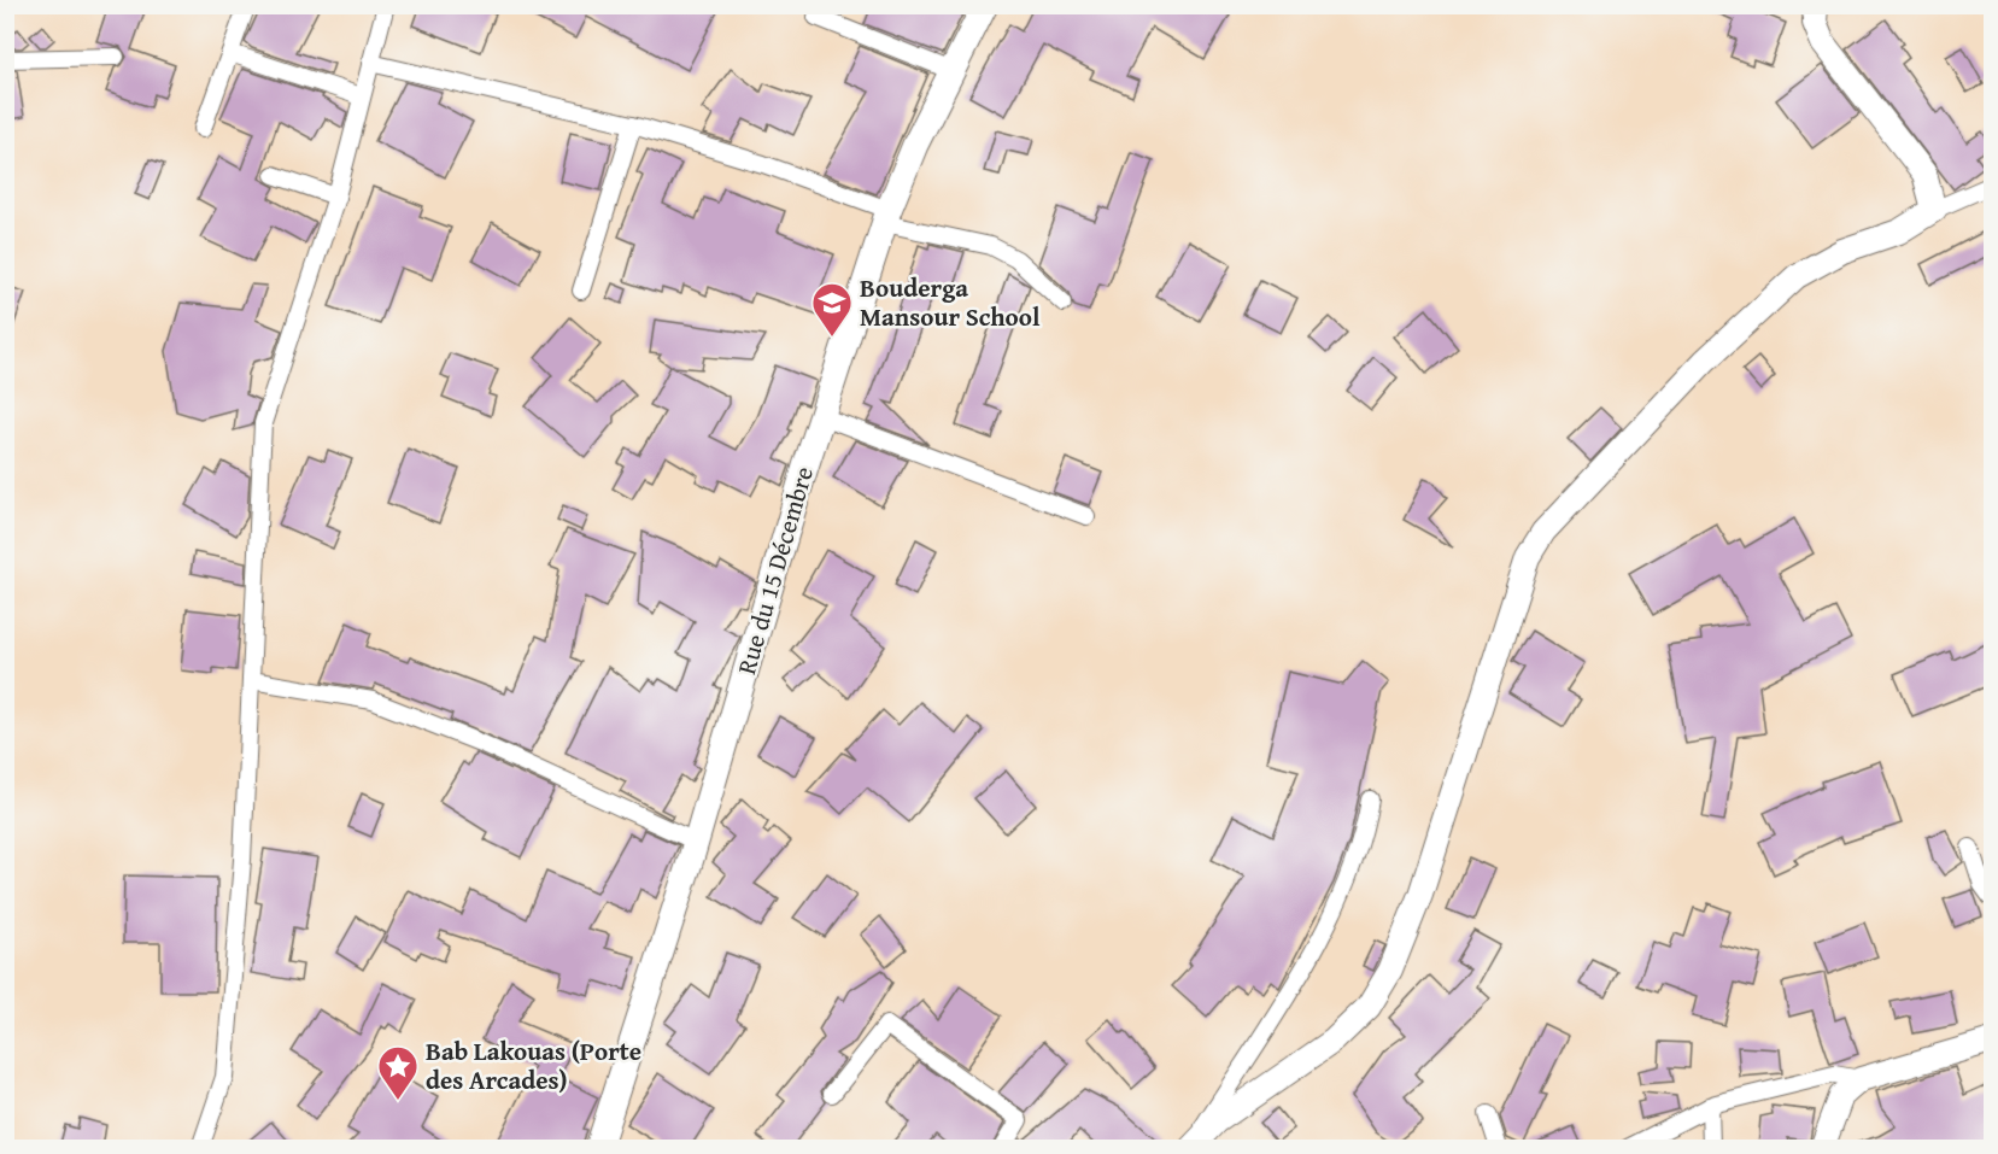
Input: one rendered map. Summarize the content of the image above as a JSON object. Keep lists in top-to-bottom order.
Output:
{
  "streets": {
    "main road": ["Rue du 15 Décembre"]
  },
  "places": {
    "school or university": ["Bouderga Mansour School"],
    "place": ["Bab Lakouas (Porte des Arcades)"]
  }
}
